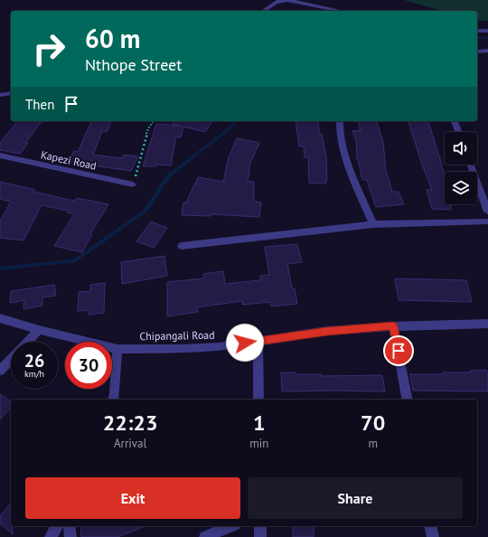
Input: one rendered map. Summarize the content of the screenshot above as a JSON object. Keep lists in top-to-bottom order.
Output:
{
  "streets": {
    "street": ["Kapezi Road", "Chipangali Road"]
  },
  "page": {
    "turn": ["60 m", "Nthope Street"],
    "then": "Then",
    "speed": "26 km/h",
    "limit": "30",
    "eta": [
      "22:23",
      "Arrival",
      "1",
      "min",
      "70",
      "m"
    ],
    "buttons": ["Exit", "Share"]
  }
}
